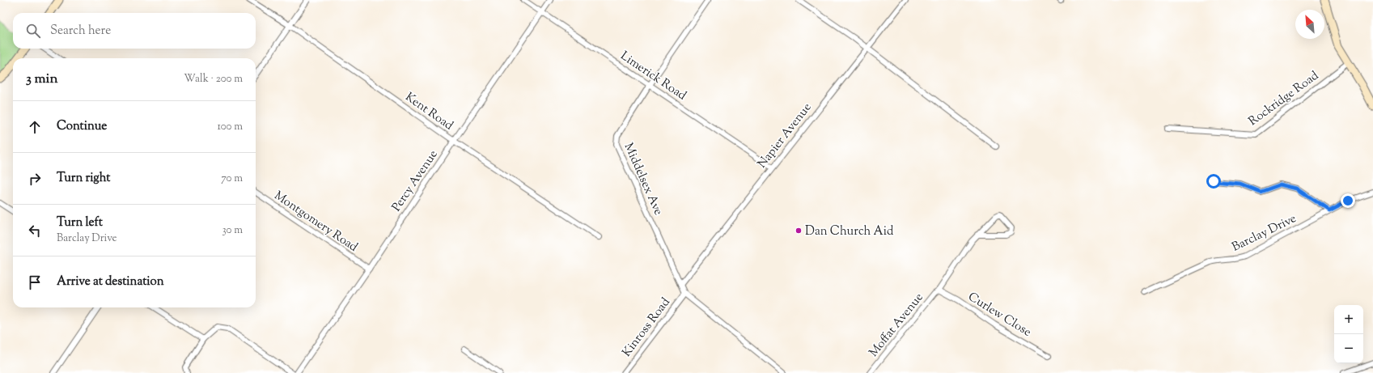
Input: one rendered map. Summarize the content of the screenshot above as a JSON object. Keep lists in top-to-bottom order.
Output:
{
  "streets": {
    "street": [
      "Limerick Road",
      "Rockridge Road",
      "Kent Road",
      "Napier Avenue",
      "Middelsex Ave",
      "Percy Avenue",
      "Montgomery Road",
      "Barclay Drive",
      "Curlew Close",
      "Moffat Avenue",
      "Kinross Road"
    ]
  },
  "crossings": [
    ["Limerick Road", "Napier Avenue"],
    ["Limerick Road", "Middelsex Ave"],
    ["Limerick Road", "Percy Avenue"],
    ["Kent Road", "Percy Avenue"],
    ["Napier Avenue", "Middelsex Ave"],
    ["Middelsex Ave", "Kinross Road"],
    ["Percy Avenue", "Montgomery Road"],
    ["Curlew Close", "Moffat Avenue"]
  ],
  "places": ["Dan Church Aid"],
  "north": "top left",
  "page": {
    "search": "Search here",
    "heading": ["3 min", "Walk · 200 m"],
    "list": [
      ["Continue", "100 m"],
      ["Turn right", "70 m"],
      ["Turn left", "Barclay Drive", "30 m"],
      "Arrive at destination"
    ],
    "map_buttons": ["+", "−"]
  }
}
